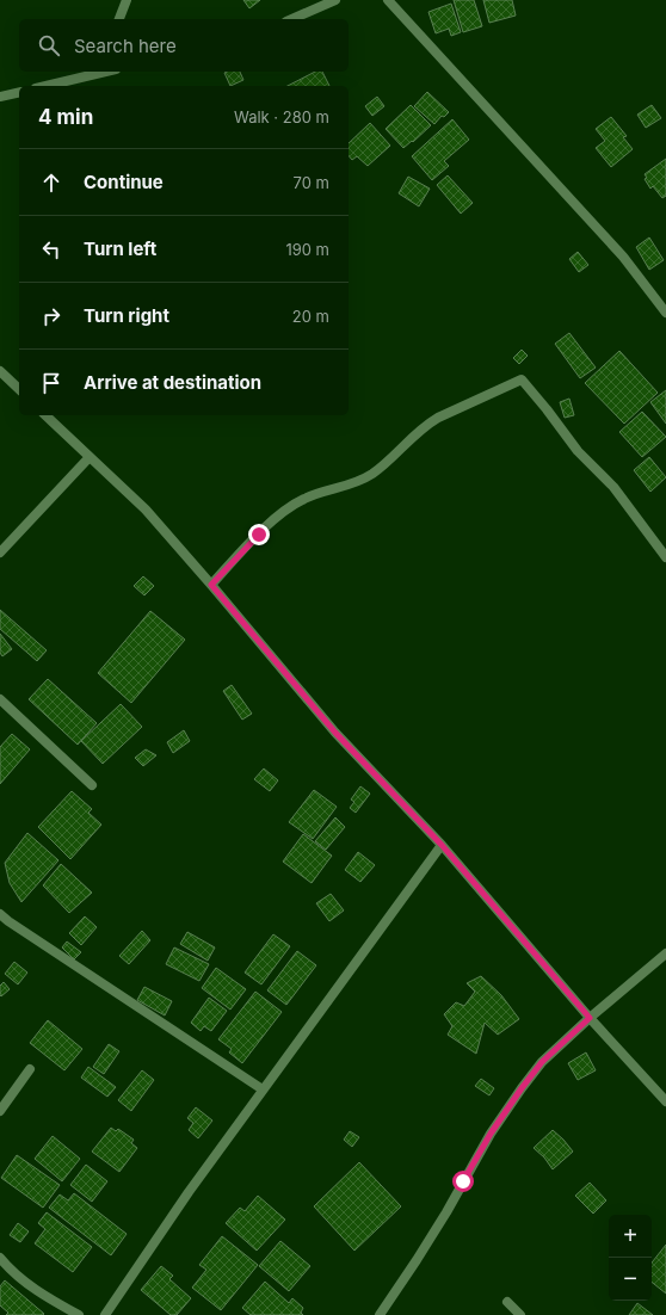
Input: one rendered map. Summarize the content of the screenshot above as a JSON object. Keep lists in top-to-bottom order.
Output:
{
  "page": {
    "search": "Search here",
    "heading": ["4 min", "Walk · 280 m"],
    "list": [
      ["Continue", "70 m"],
      ["Turn left", "190 m"],
      ["Turn right", "20 m"],
      "Arrive at destination"
    ],
    "map_buttons": ["+", "−"]
  }
}
